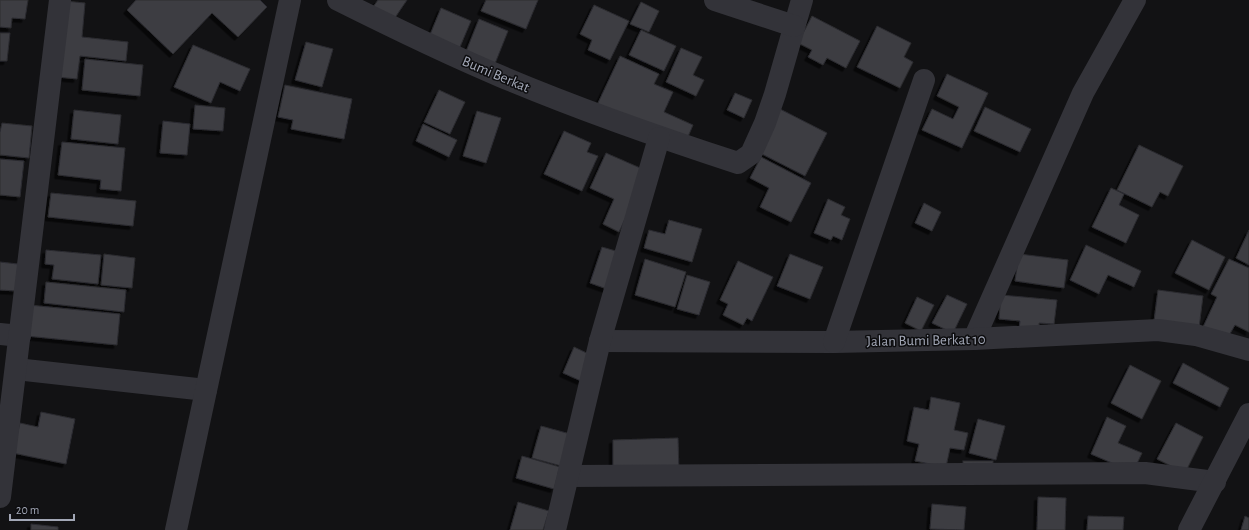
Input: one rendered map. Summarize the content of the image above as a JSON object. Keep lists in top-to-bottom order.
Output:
{
  "streets": {
    "street": ["Bumi Berkat", "Jalan Bumi Berkat 10"]
  },
  "scale_bar": "20 m"
}
